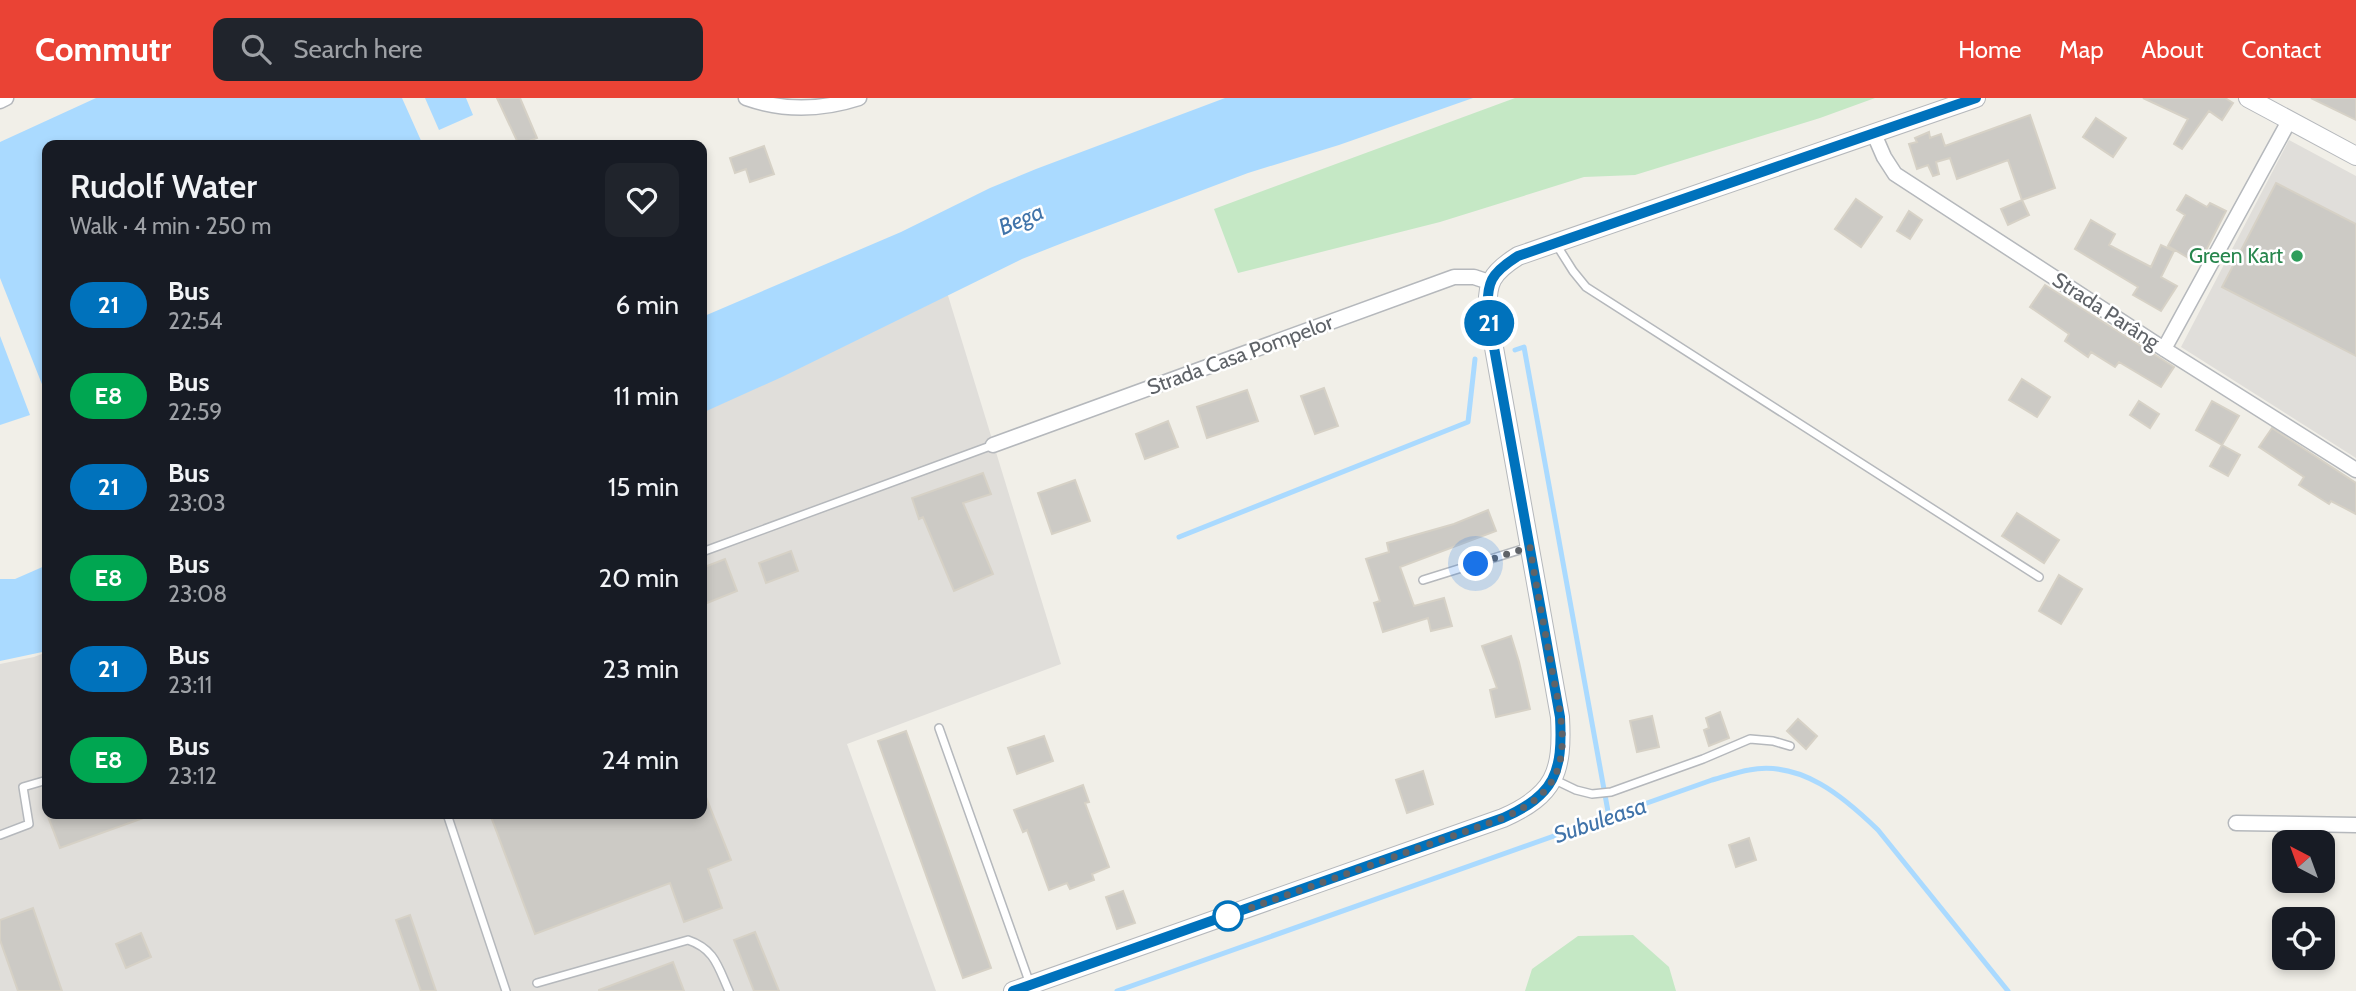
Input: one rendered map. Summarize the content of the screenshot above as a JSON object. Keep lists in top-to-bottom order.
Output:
{
  "streets": {
    "street": ["Strada Parâng", "Strada Casa Pompelor"]
  },
  "water": ["Bega", "Subuleasa"],
  "places": ["Green Kart"],
  "lines": ["bus line 21"],
  "north": "top left",
  "page": {
    "header": "Commutr",
    "search": "Search here",
    "nav": [
      "Home",
      "Map",
      "About",
      "Contact"
    ],
    "on_map": "21",
    "heading": ["Rudolf Water", "Walk · 4 min · 250 m"],
    "list": [
      {
        "mark": "21",
        "name": "Bus",
        "note": "22:54",
        "value": "6 min"
      },
      {
        "mark": "E8",
        "name": "Bus",
        "note": "22:59",
        "value": "11 min"
      },
      {
        "mark": "21",
        "name": "Bus",
        "note": "23:03",
        "value": "15 min"
      },
      {
        "mark": "E8",
        "name": "Bus",
        "note": "23:08",
        "value": "20 min"
      },
      {
        "mark": "21",
        "name": "Bus",
        "note": "23:11",
        "value": "23 min"
      },
      {
        "mark": "E8",
        "name": "Bus",
        "note": "23:12",
        "value": "24 min"
      }
    ]
  }
}
